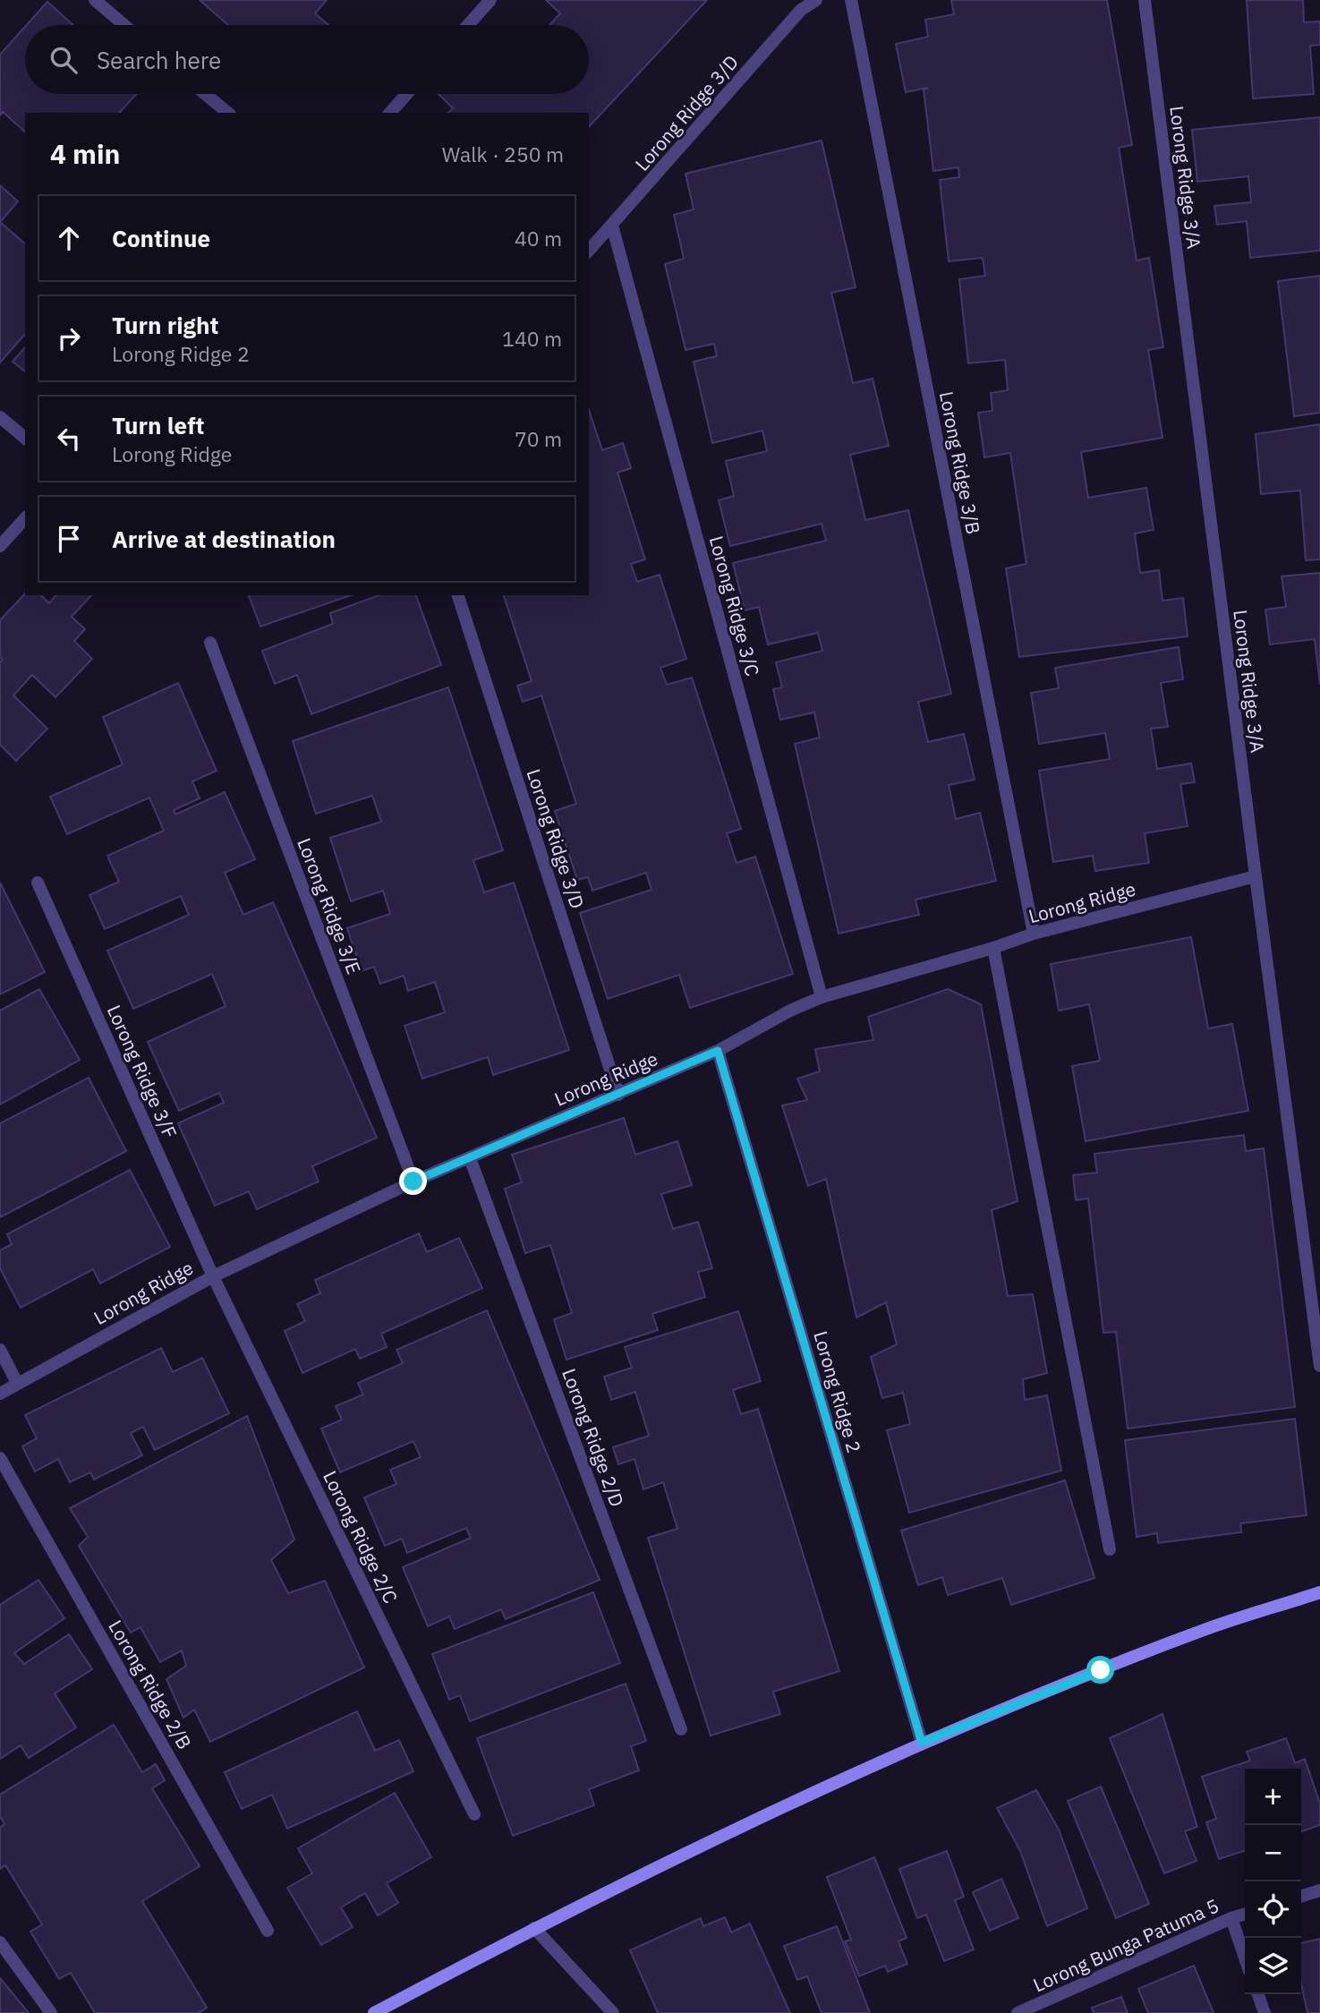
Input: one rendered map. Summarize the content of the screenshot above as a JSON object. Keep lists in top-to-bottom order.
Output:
{
  "streets": {
    "street": [
      "Lorong Ridge 3/D",
      "Lorong Ridge 3/A",
      "Lorong Ridge 3/B",
      "Lorong Ridge 3/C",
      "Lorong Ridge",
      "Lorong Ridge 3/E",
      "Lorong Ridge 3/F",
      "Lorong Ridge 2",
      "Lorong Ridge 2/D",
      "Lorong Ridge 2/C",
      "Lorong Ridge 2/B",
      "Lorong Bunga Patuma 5"
    ]
  },
  "crossings": [
    ["Lorong Ridge 3/D", "Lorong Ridge 3/C"],
    ["Lorong Ridge 3/D", "Lorong Ridge"],
    ["Lorong Ridge 3/A", "Lorong Ridge"],
    ["Lorong Ridge 3/B", "Lorong Ridge"],
    ["Lorong Ridge 3/C", "Lorong Ridge"],
    ["Lorong Ridge", "Lorong Ridge 3/E"],
    ["Lorong Ridge", "Lorong Ridge 3/F"],
    ["Lorong Ridge", "Lorong Ridge 2"],
    ["Lorong Ridge", "Lorong Ridge 2/D"],
    ["Lorong Ridge", "Lorong Ridge 2/C"],
    ["Lorong Ridge 3/F", "Lorong Ridge 2/C"]
  ],
  "page": {
    "search": "Search here",
    "heading": ["4 min", "Walk · 250 m"],
    "list": [
      ["Continue", "40 m"],
      ["Turn right", "Lorong Ridge 2", "140 m"],
      ["Turn left", "Lorong Ridge", "70 m"],
      "Arrive at destination"
    ],
    "map_buttons": ["+", "−"]
  }
}
